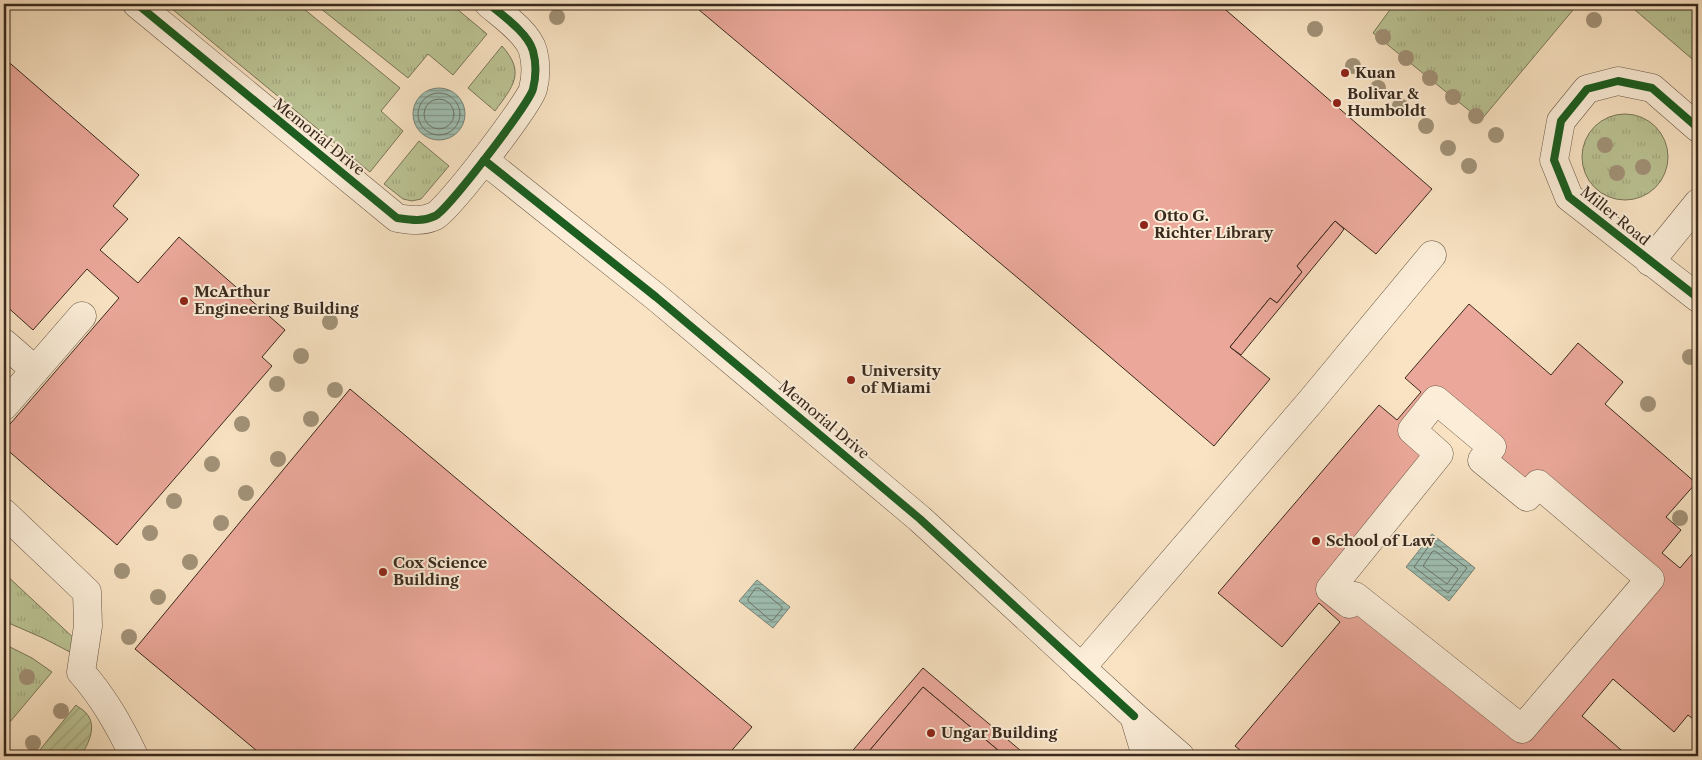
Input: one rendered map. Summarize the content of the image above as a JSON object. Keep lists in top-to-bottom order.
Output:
{
  "streets": {
    "street": ["Memorial Drive", "Miller Road"]
  },
  "places": [
    "Kuan",
    "Bolivar & Humboldt",
    "Otto G. Richter Library",
    "McArthur Engineering Building",
    "University of Miami",
    "School of Law",
    "Cox Science Building",
    "Ungar Building"
  ]
}
